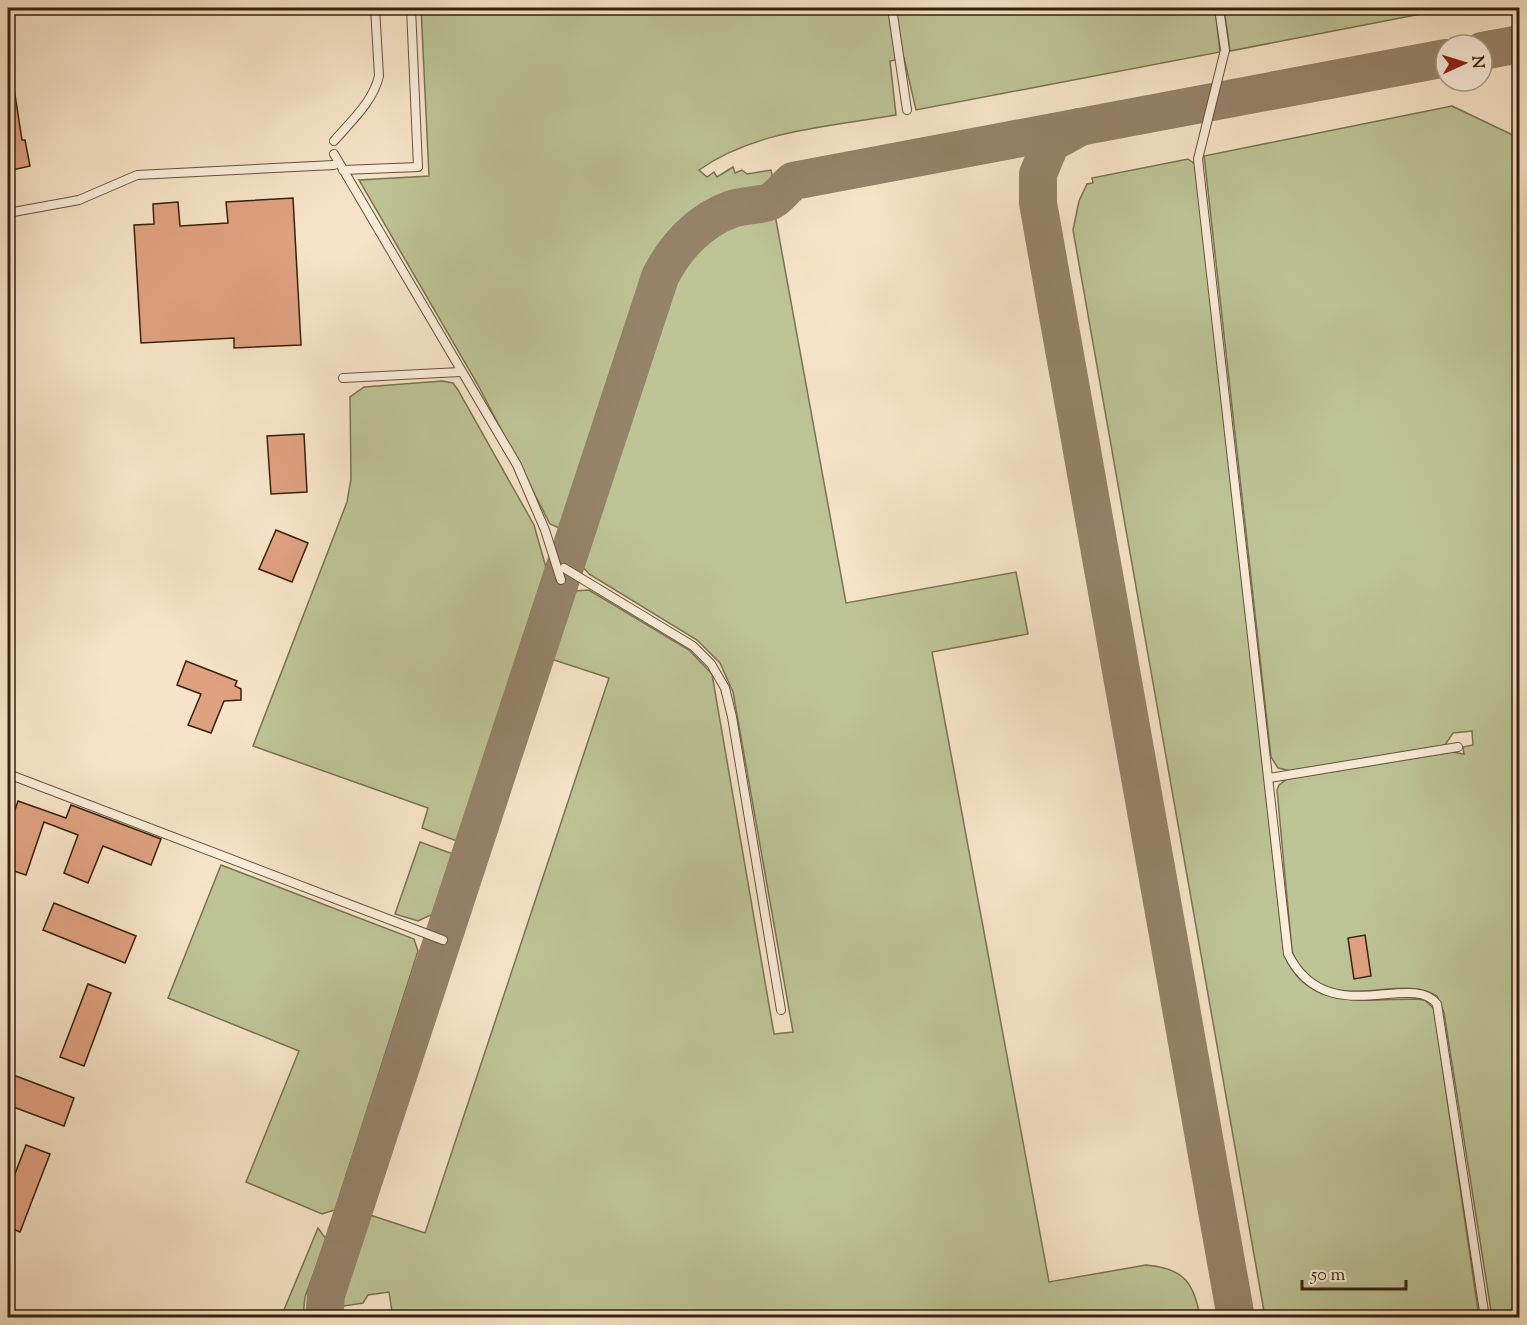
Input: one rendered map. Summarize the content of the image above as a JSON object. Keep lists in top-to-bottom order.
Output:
{
  "scale_bar": "50 m",
  "north": "right"
}
